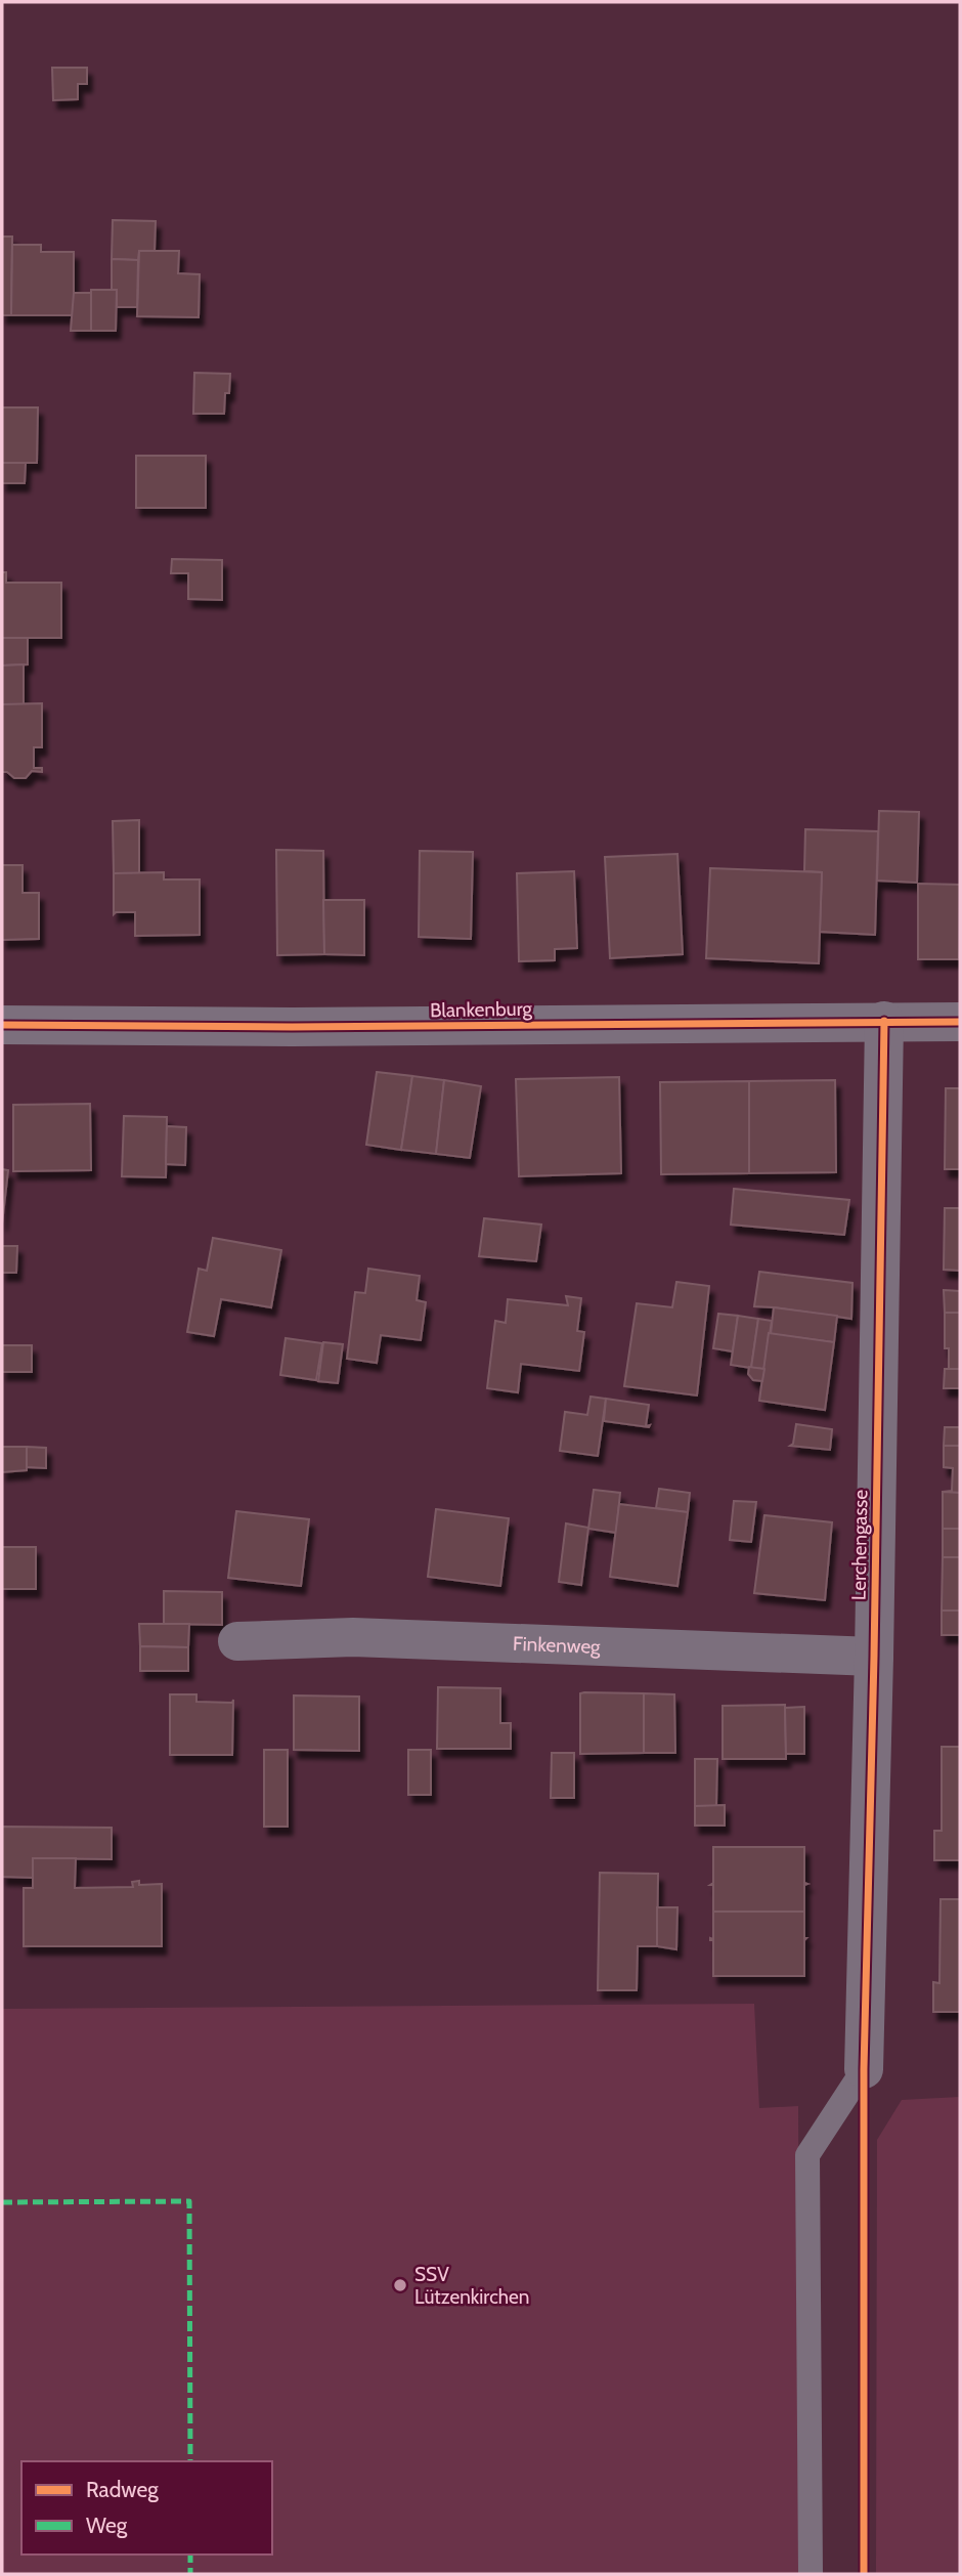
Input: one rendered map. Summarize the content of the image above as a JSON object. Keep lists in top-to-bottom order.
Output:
{
  "streets": {
    "street": ["Blankenburg", "Lerchengasse", "Finkenweg"]
  },
  "crossings": [
    ["Blankenburg", "Lerchengasse"],
    ["Lerchengasse", "Finkenweg"]
  ],
  "places": ["SSV Lützenkirchen"],
  "legend": ["Radweg", "Weg"]
}
